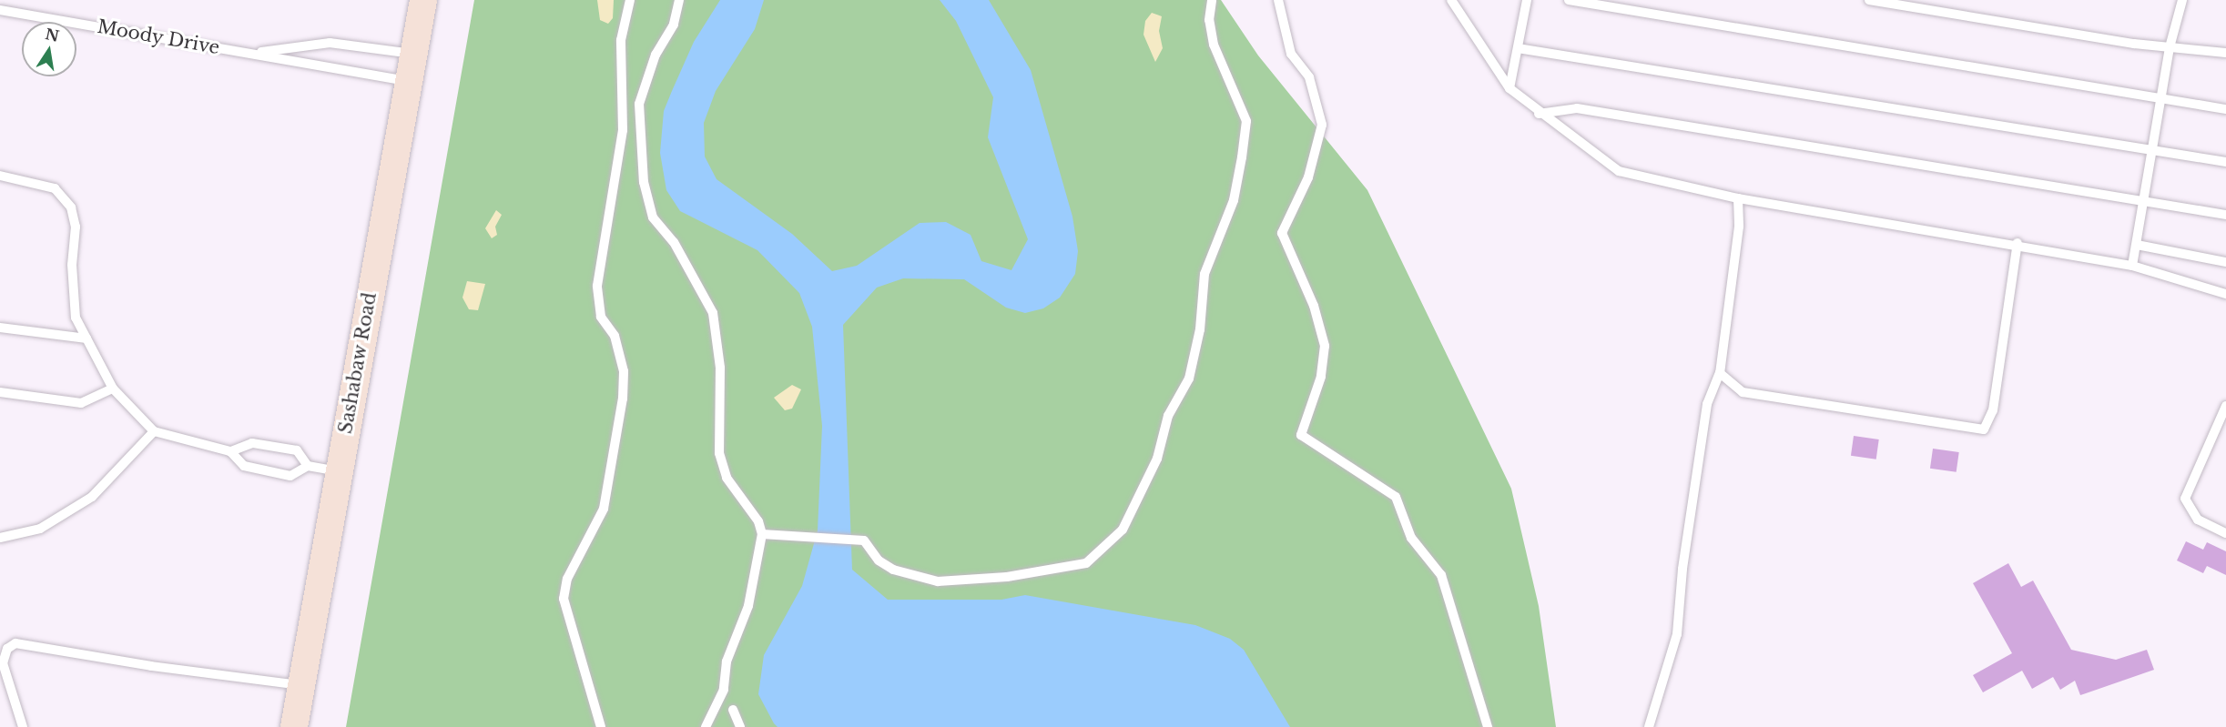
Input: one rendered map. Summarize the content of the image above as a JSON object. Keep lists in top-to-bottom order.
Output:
{
  "streets": {
    "main road": ["Sashabaw Road"],
    "lane": ["Moody Drive"]
  },
  "crossings": [
    ["Moody Drive", "Sashabaw Road"]
  ],
  "north": "top"
}
